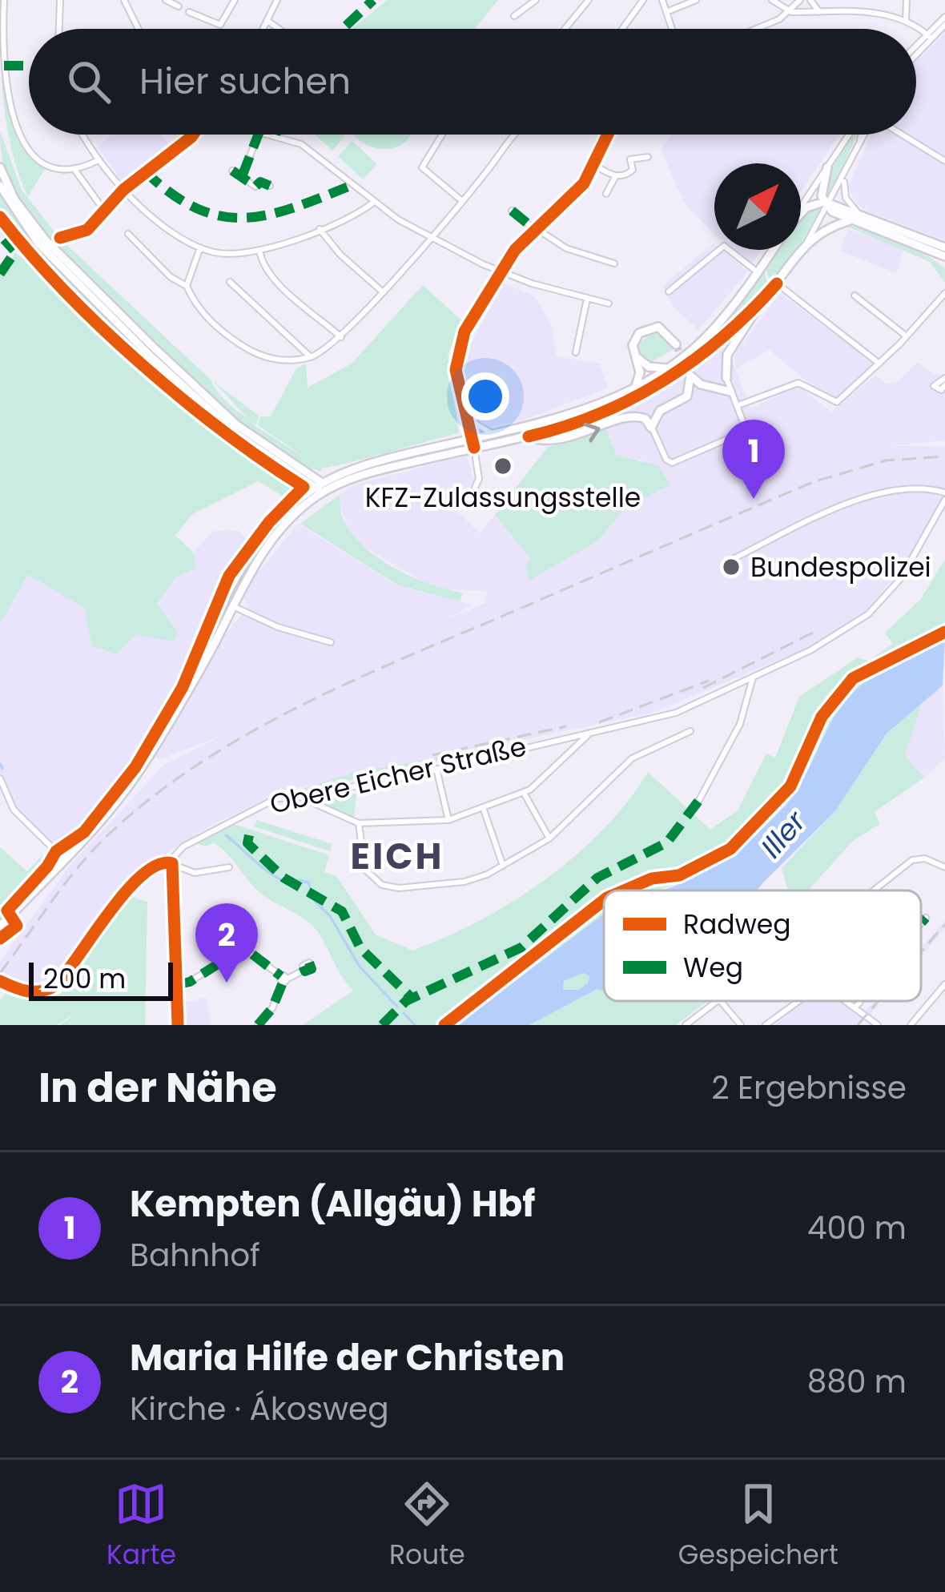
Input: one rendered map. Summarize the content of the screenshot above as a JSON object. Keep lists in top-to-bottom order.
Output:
{
  "streets": {
    "street": ["Obere Eicher Straße"]
  },
  "districts": ["EICH"],
  "water": ["Iller"],
  "places": ["KFZ-Zulassungsstelle", "Bundespolizei"],
  "legend": ["Radweg", "Weg"],
  "scale_bar": "200 m",
  "north": "top right",
  "page": {
    "search": "Hier suchen",
    "pins": ["1", "2"],
    "scale": "200 m",
    "heading": ["In der Nähe", "2 Ergebnisse"],
    "list": [
      {
        "mark": "1",
        "name": "Kempten (Allgäu) Hbf",
        "note": "Bahnhof",
        "value": "400 m"
      },
      {
        "mark": "2",
        "name": "Maria Hilfe der Christen",
        "note": "Kirche · Ákosweg",
        "value": "880 m"
      }
    ],
    "nav": ["Karte", "Route", "Gespeichert"]
  }
}
